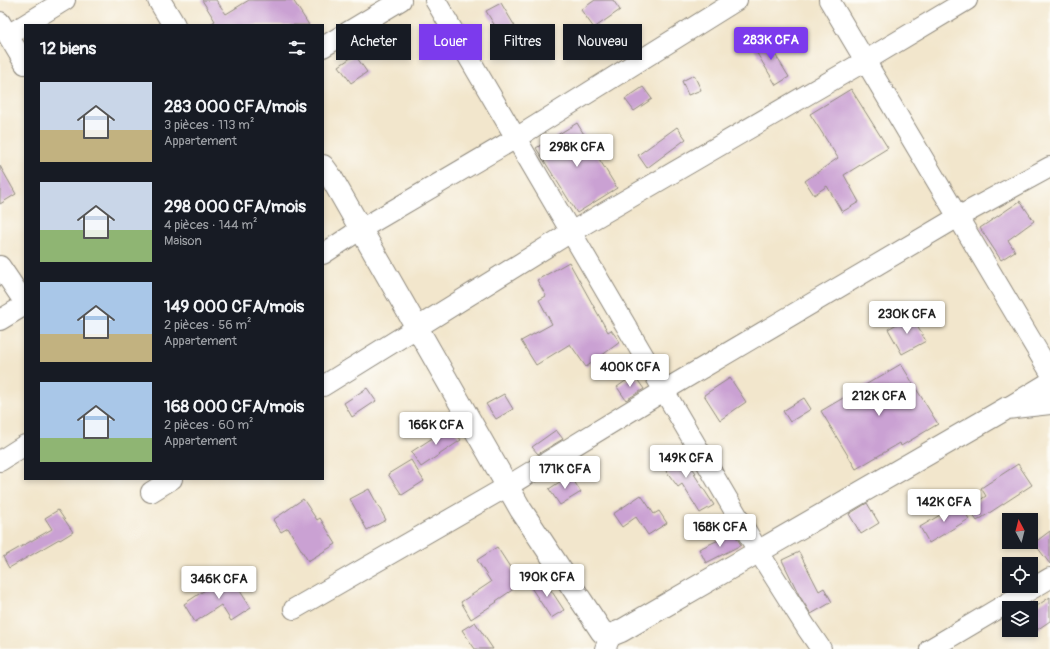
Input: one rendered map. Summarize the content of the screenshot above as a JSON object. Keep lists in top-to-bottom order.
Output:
{
  "north": "top",
  "page": {
    "chip": [
      "Acheter",
      "Louer",
      "Filtres",
      "Nouveau"
    ],
    "heading": "12 biens",
    "price": [
      "283K CFA",
      "298K CFA",
      "230K CFA",
      "400K CFA",
      "212K CFA",
      "166K CFA",
      "149K CFA",
      "171K CFA",
      "142K CFA",
      "168K CFA",
      "190K CFA",
      "346K CFA"
    ],
    "list": [
      {
        "name": "283 000 CFA/mois",
        "note": "3 pièces · 113 m² · Appartement"
      },
      {
        "name": "298 000 CFA/mois",
        "note": "4 pièces · 144 m² · Maison"
      },
      {
        "name": "149 000 CFA/mois",
        "note": "2 pièces · 56 m² · Appartement"
      },
      {
        "name": "168 000 CFA/mois",
        "note": "2 pièces · 60 m² · Appartement"
      }
    ]
  }
}
